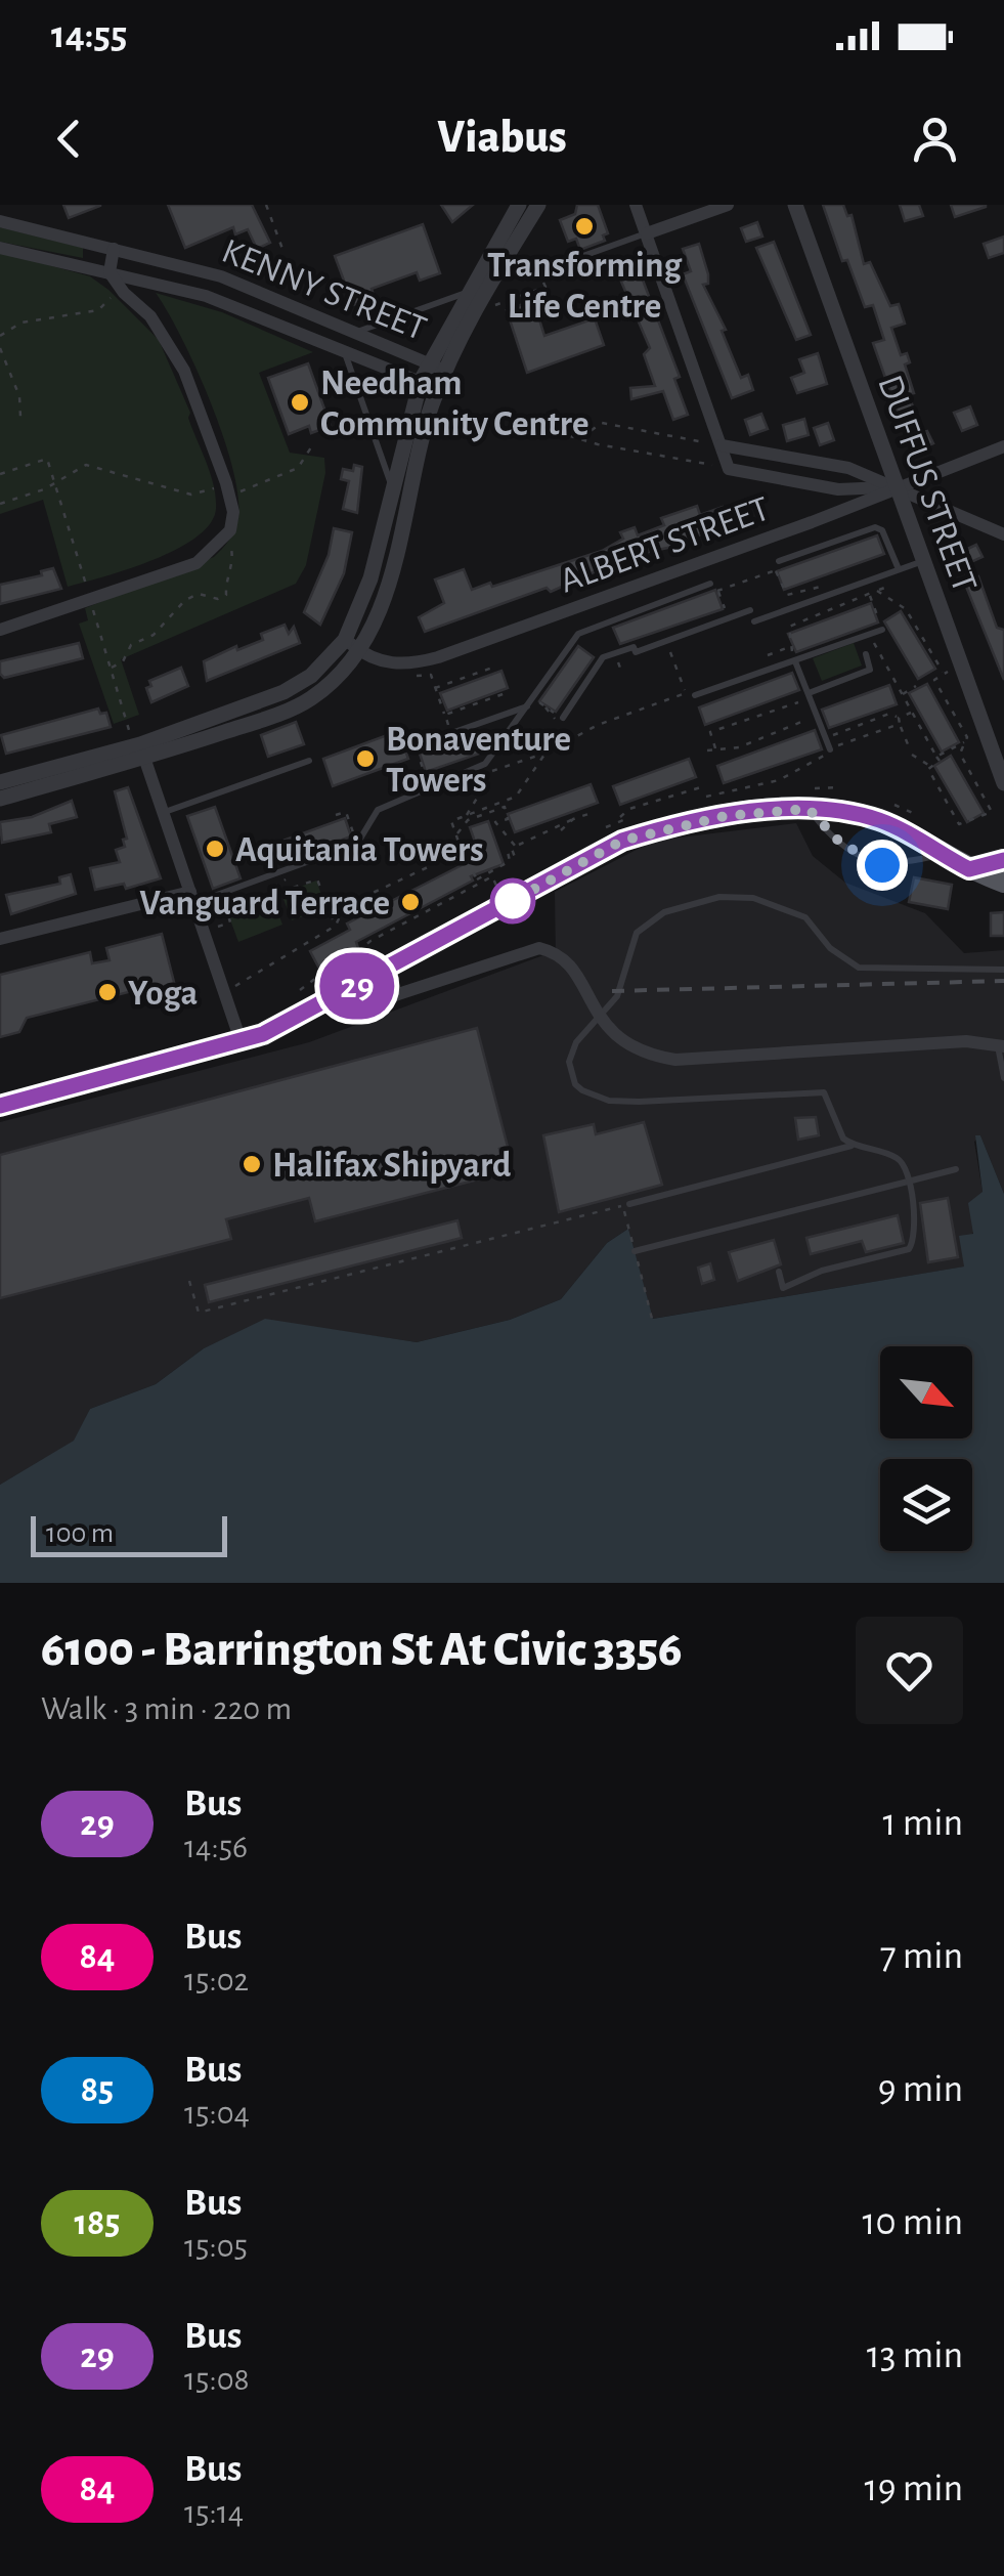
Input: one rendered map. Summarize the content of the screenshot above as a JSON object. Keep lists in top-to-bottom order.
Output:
{
  "streets": {
    "street": ["KENNY STREET", "DUFFUS STREET", "ALBERT STREET"]
  },
  "crossings": [
    ["DUFFUS STREET", "ALBERT STREET"]
  ],
  "places": [
    "Transforming Life Centre",
    "Needham Community Centre",
    "Bonaventure Towers",
    "Aquitania Towers",
    "Vanguard Terrace",
    "Yoga",
    "Halifax Shipyard"
  ],
  "lines": ["bus line 29"],
  "scale_bar": "100 m",
  "north": "bottom right",
  "page": {
    "status": "14:55",
    "header": "Viabus",
    "on_map": "29",
    "scale": "100 m",
    "heading": ["6100 - Barrington St At Civic 3356", "Walk · 3 min · 220 m"],
    "list": [
      {
        "mark": "29",
        "name": "Bus",
        "note": "14:56",
        "value": "1 min"
      },
      {
        "mark": "84",
        "name": "Bus",
        "note": "15:02",
        "value": "7 min"
      },
      {
        "mark": "85",
        "name": "Bus",
        "note": "15:04",
        "value": "9 min"
      },
      {
        "mark": "185",
        "name": "Bus",
        "note": "15:05",
        "value": "10 min"
      },
      {
        "mark": "29",
        "name": "Bus",
        "note": "15:08",
        "value": "13 min"
      },
      {
        "mark": "84",
        "name": "Bus",
        "note": "15:14",
        "value": "19 min"
      }
    ]
  }
}
